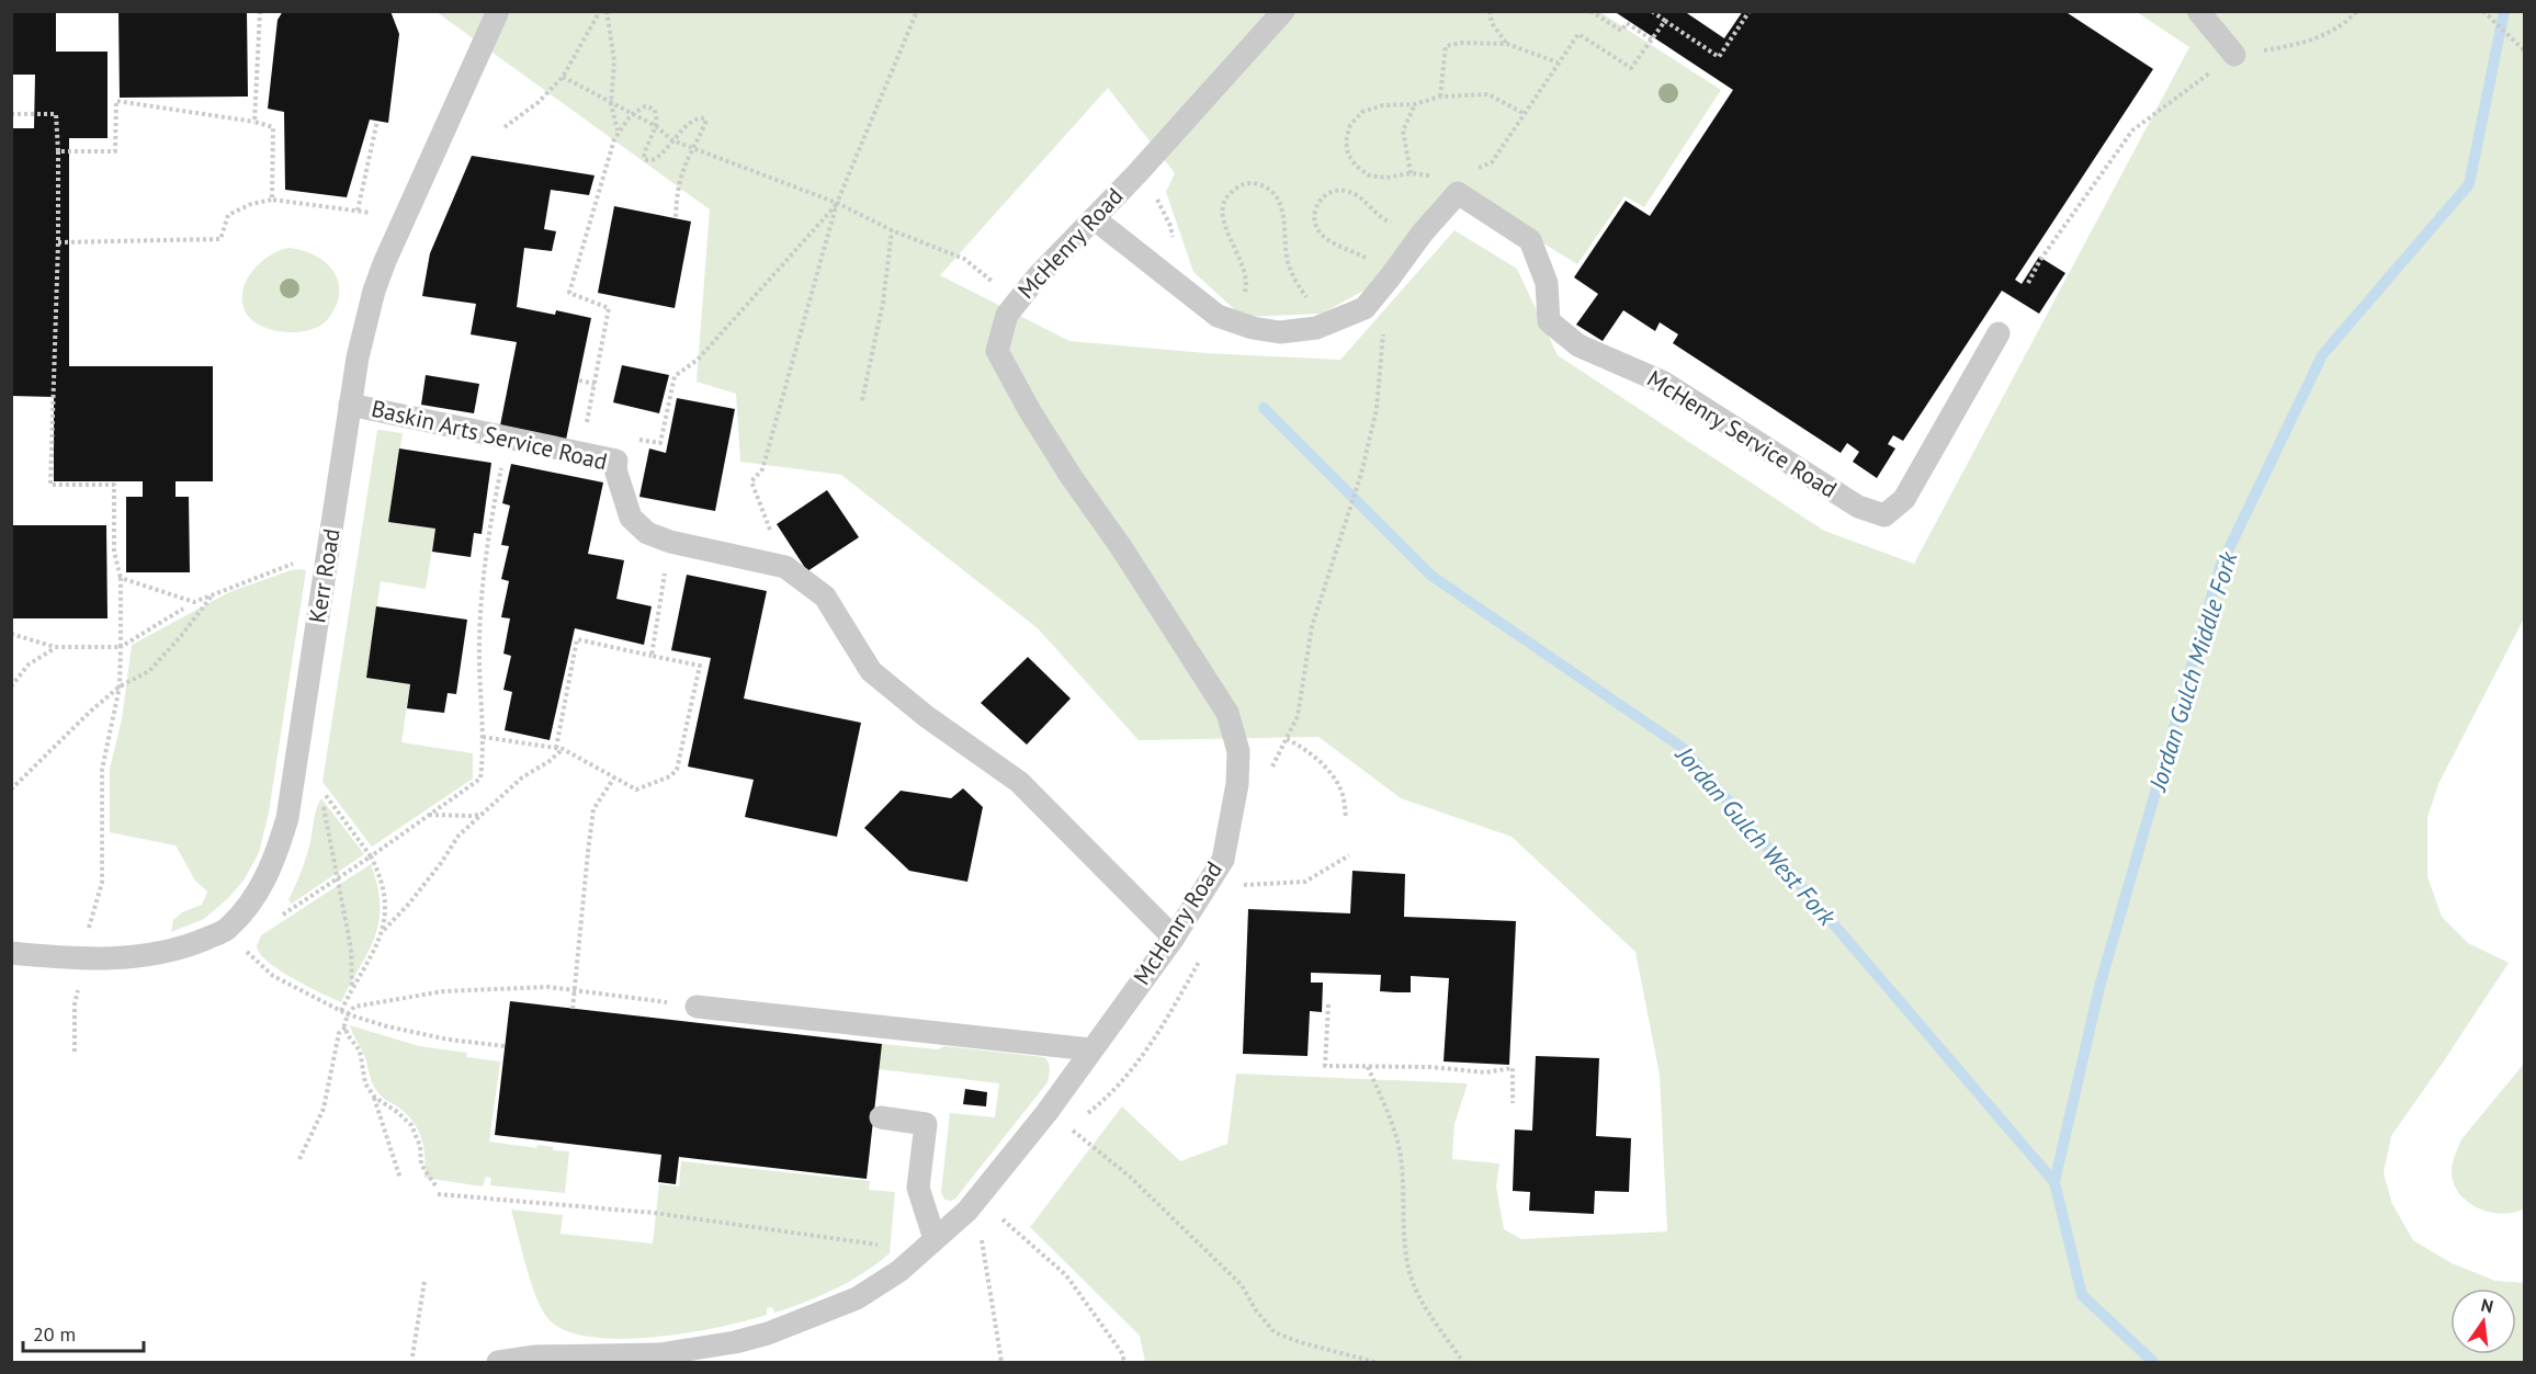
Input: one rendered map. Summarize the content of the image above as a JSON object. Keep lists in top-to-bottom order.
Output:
{
  "streets": {
    "lane": [
      "McHenry Road",
      "McHenry Service Road",
      "Baskin Arts Service Road",
      "Kerr Road"
    ]
  },
  "crossings": [
    ["McHenry Road", "McHenry Service Road"],
    ["McHenry Road", "Baskin Arts Service Road"],
    ["Baskin Arts Service Road", "Kerr Road"]
  ],
  "water": ["Jordan Gulch Middle Fork", "Jordan Gulch West Fork"],
  "scale_bar": "20 m",
  "north": "top"
}
